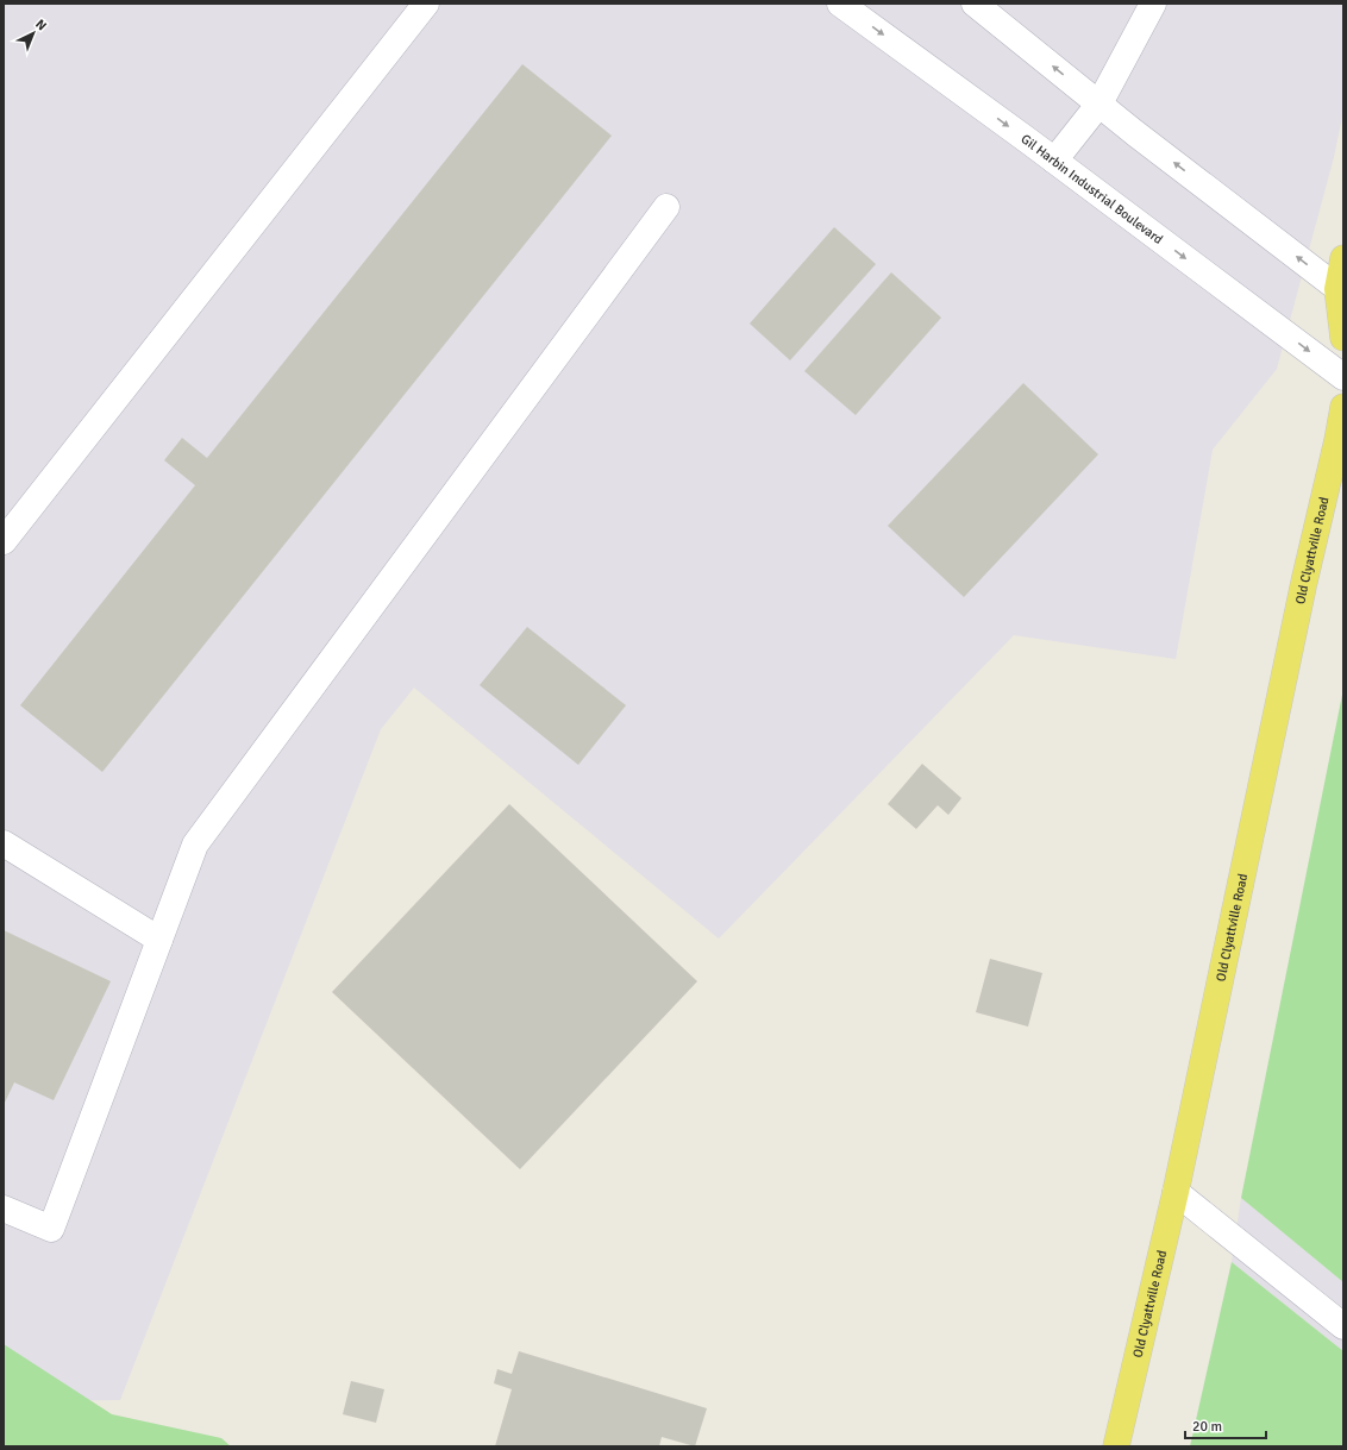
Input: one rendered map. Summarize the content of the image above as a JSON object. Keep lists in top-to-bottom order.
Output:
{
  "streets": {
    "main road": ["Old Clyattville Road"],
    "street": ["Gil Harbin Industrial Boulevard"]
  },
  "scale_bar": "20 m",
  "north": "top right"
}
